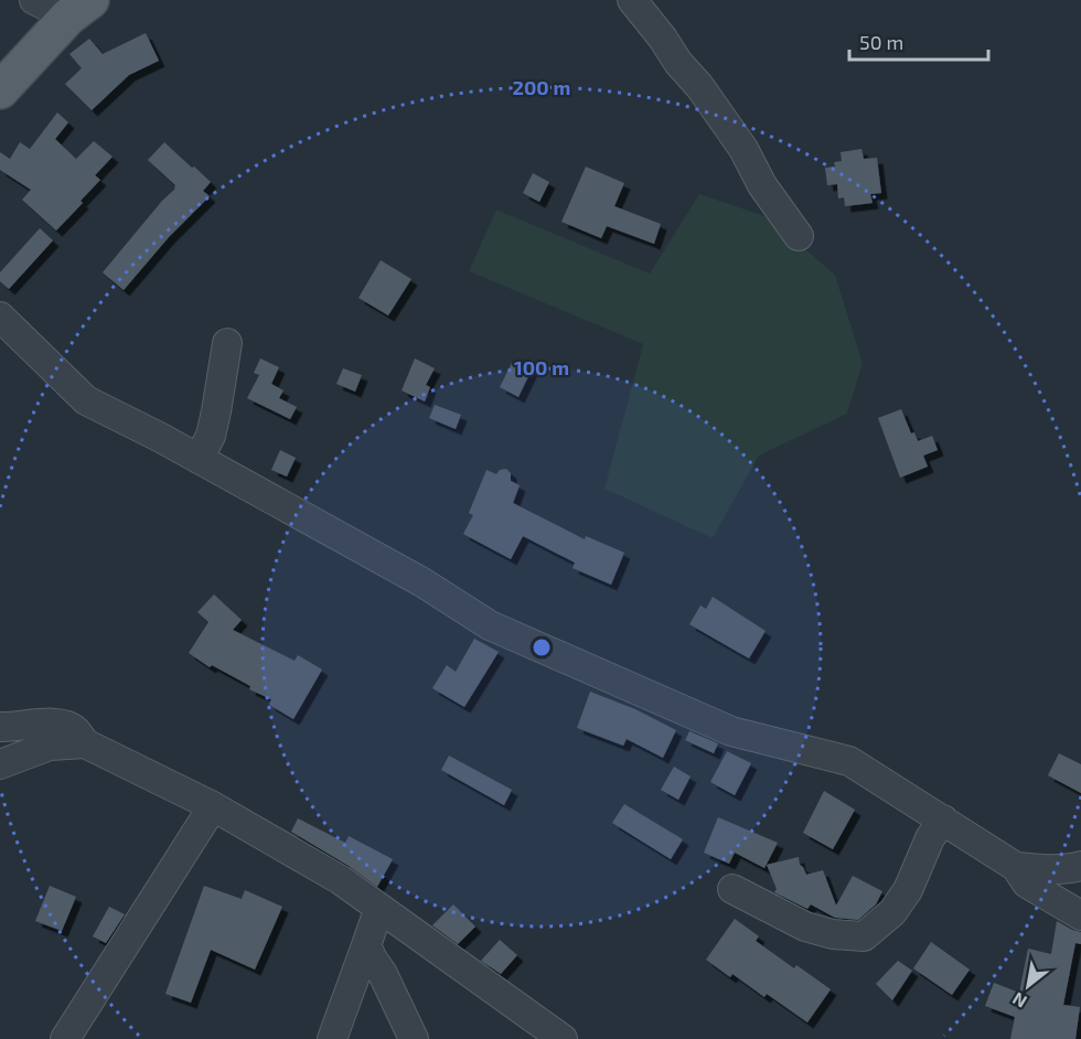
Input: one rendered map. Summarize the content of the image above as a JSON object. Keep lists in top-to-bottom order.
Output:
{
  "scale_bar": "50 m",
  "north": "bottom left",
  "rings": ["200 m", "100 m"]
}
